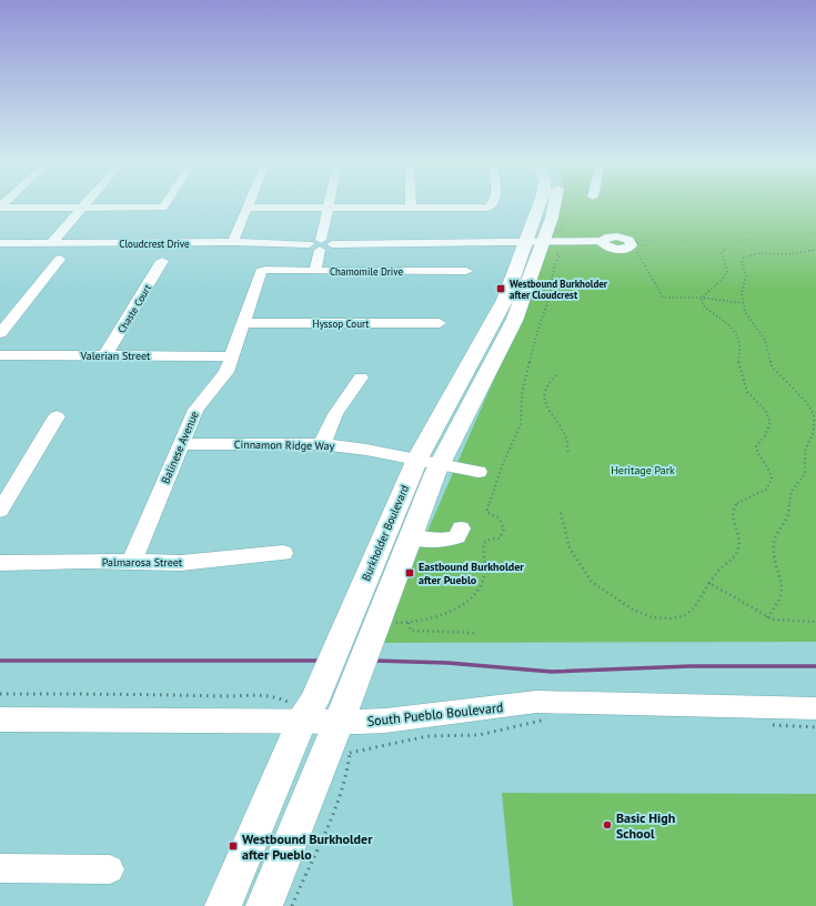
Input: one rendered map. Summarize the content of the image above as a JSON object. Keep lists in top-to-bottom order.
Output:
{
  "streets": {
    "main road": ["Burkholder Boulevard"],
    "street": [
      "Cloudcrest Drive",
      "Chamomile Drive",
      "Chaste Court",
      "Hyssop Court",
      "Valerian Street",
      "Cinnamon Ridge Way",
      "Balinese Avenue",
      "Palmarosa Street",
      "South Pueblo Boulevard"
    ]
  },
  "crossings": [
    ["Chamomile Drive", "Balinese Avenue"],
    ["Chaste Court", "Valerian Street"],
    ["Hyssop Court", "Balinese Avenue"],
    ["Valerian Street", "Balinese Avenue"],
    ["Cinnamon Ridge Way", "Balinese Avenue"],
    ["Cinnamon Ridge Way", "Burkholder Boulevard"],
    ["Balinese Avenue", "Palmarosa Street"],
    ["Burkholder Boulevard", "South Pueblo Boulevard"]
  ],
  "parks": ["Heritage Park"],
  "places": {
    "transit": ["Westbound Burkholder after Cloudcrest", "Eastbound Burkholder after Pueblo", "Westbound Burkholder after Pueblo"],
    "other": ["Basic High School"]
  }
}
